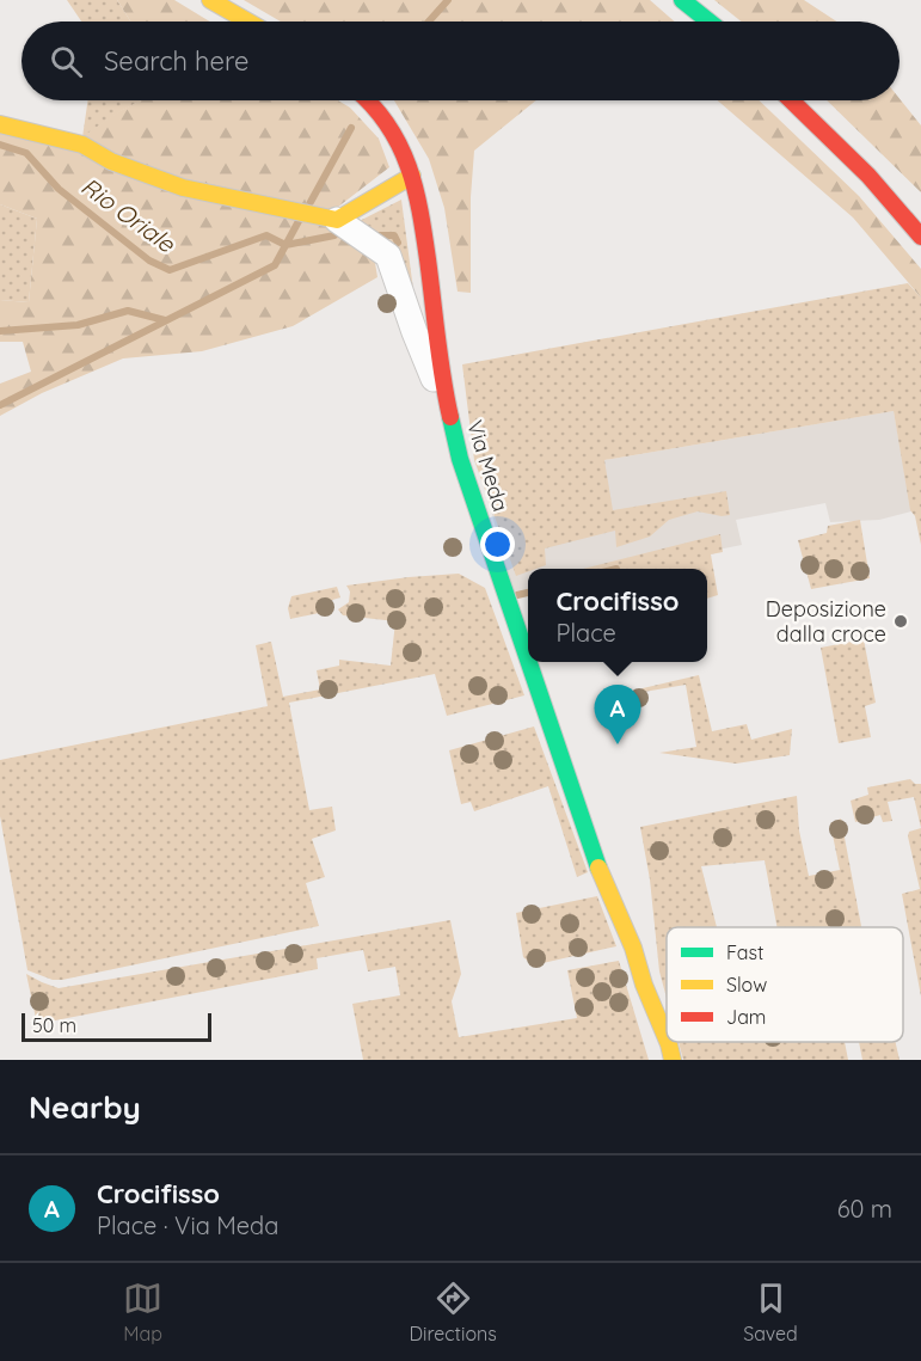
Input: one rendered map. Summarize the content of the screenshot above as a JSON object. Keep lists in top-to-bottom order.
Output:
{
  "streets": {
    "main road": ["Via Meda"]
  },
  "water": ["Rio Oriale"],
  "places": ["Deposizione dalla croce"],
  "legend": ["Fast", "Slow", "Jam"],
  "scale_bar": "50 m",
  "page": {
    "search": "Search here",
    "popup": ["Crocifisso", "Place"],
    "pins": "A",
    "scale": "50 m",
    "heading": "Nearby",
    "list": [
      {
        "mark": "A",
        "name": "Crocifisso",
        "note": "Place · Via Meda",
        "value": "60 m"
      }
    ],
    "nav": ["Map", "Directions", "Saved"]
  }
}
